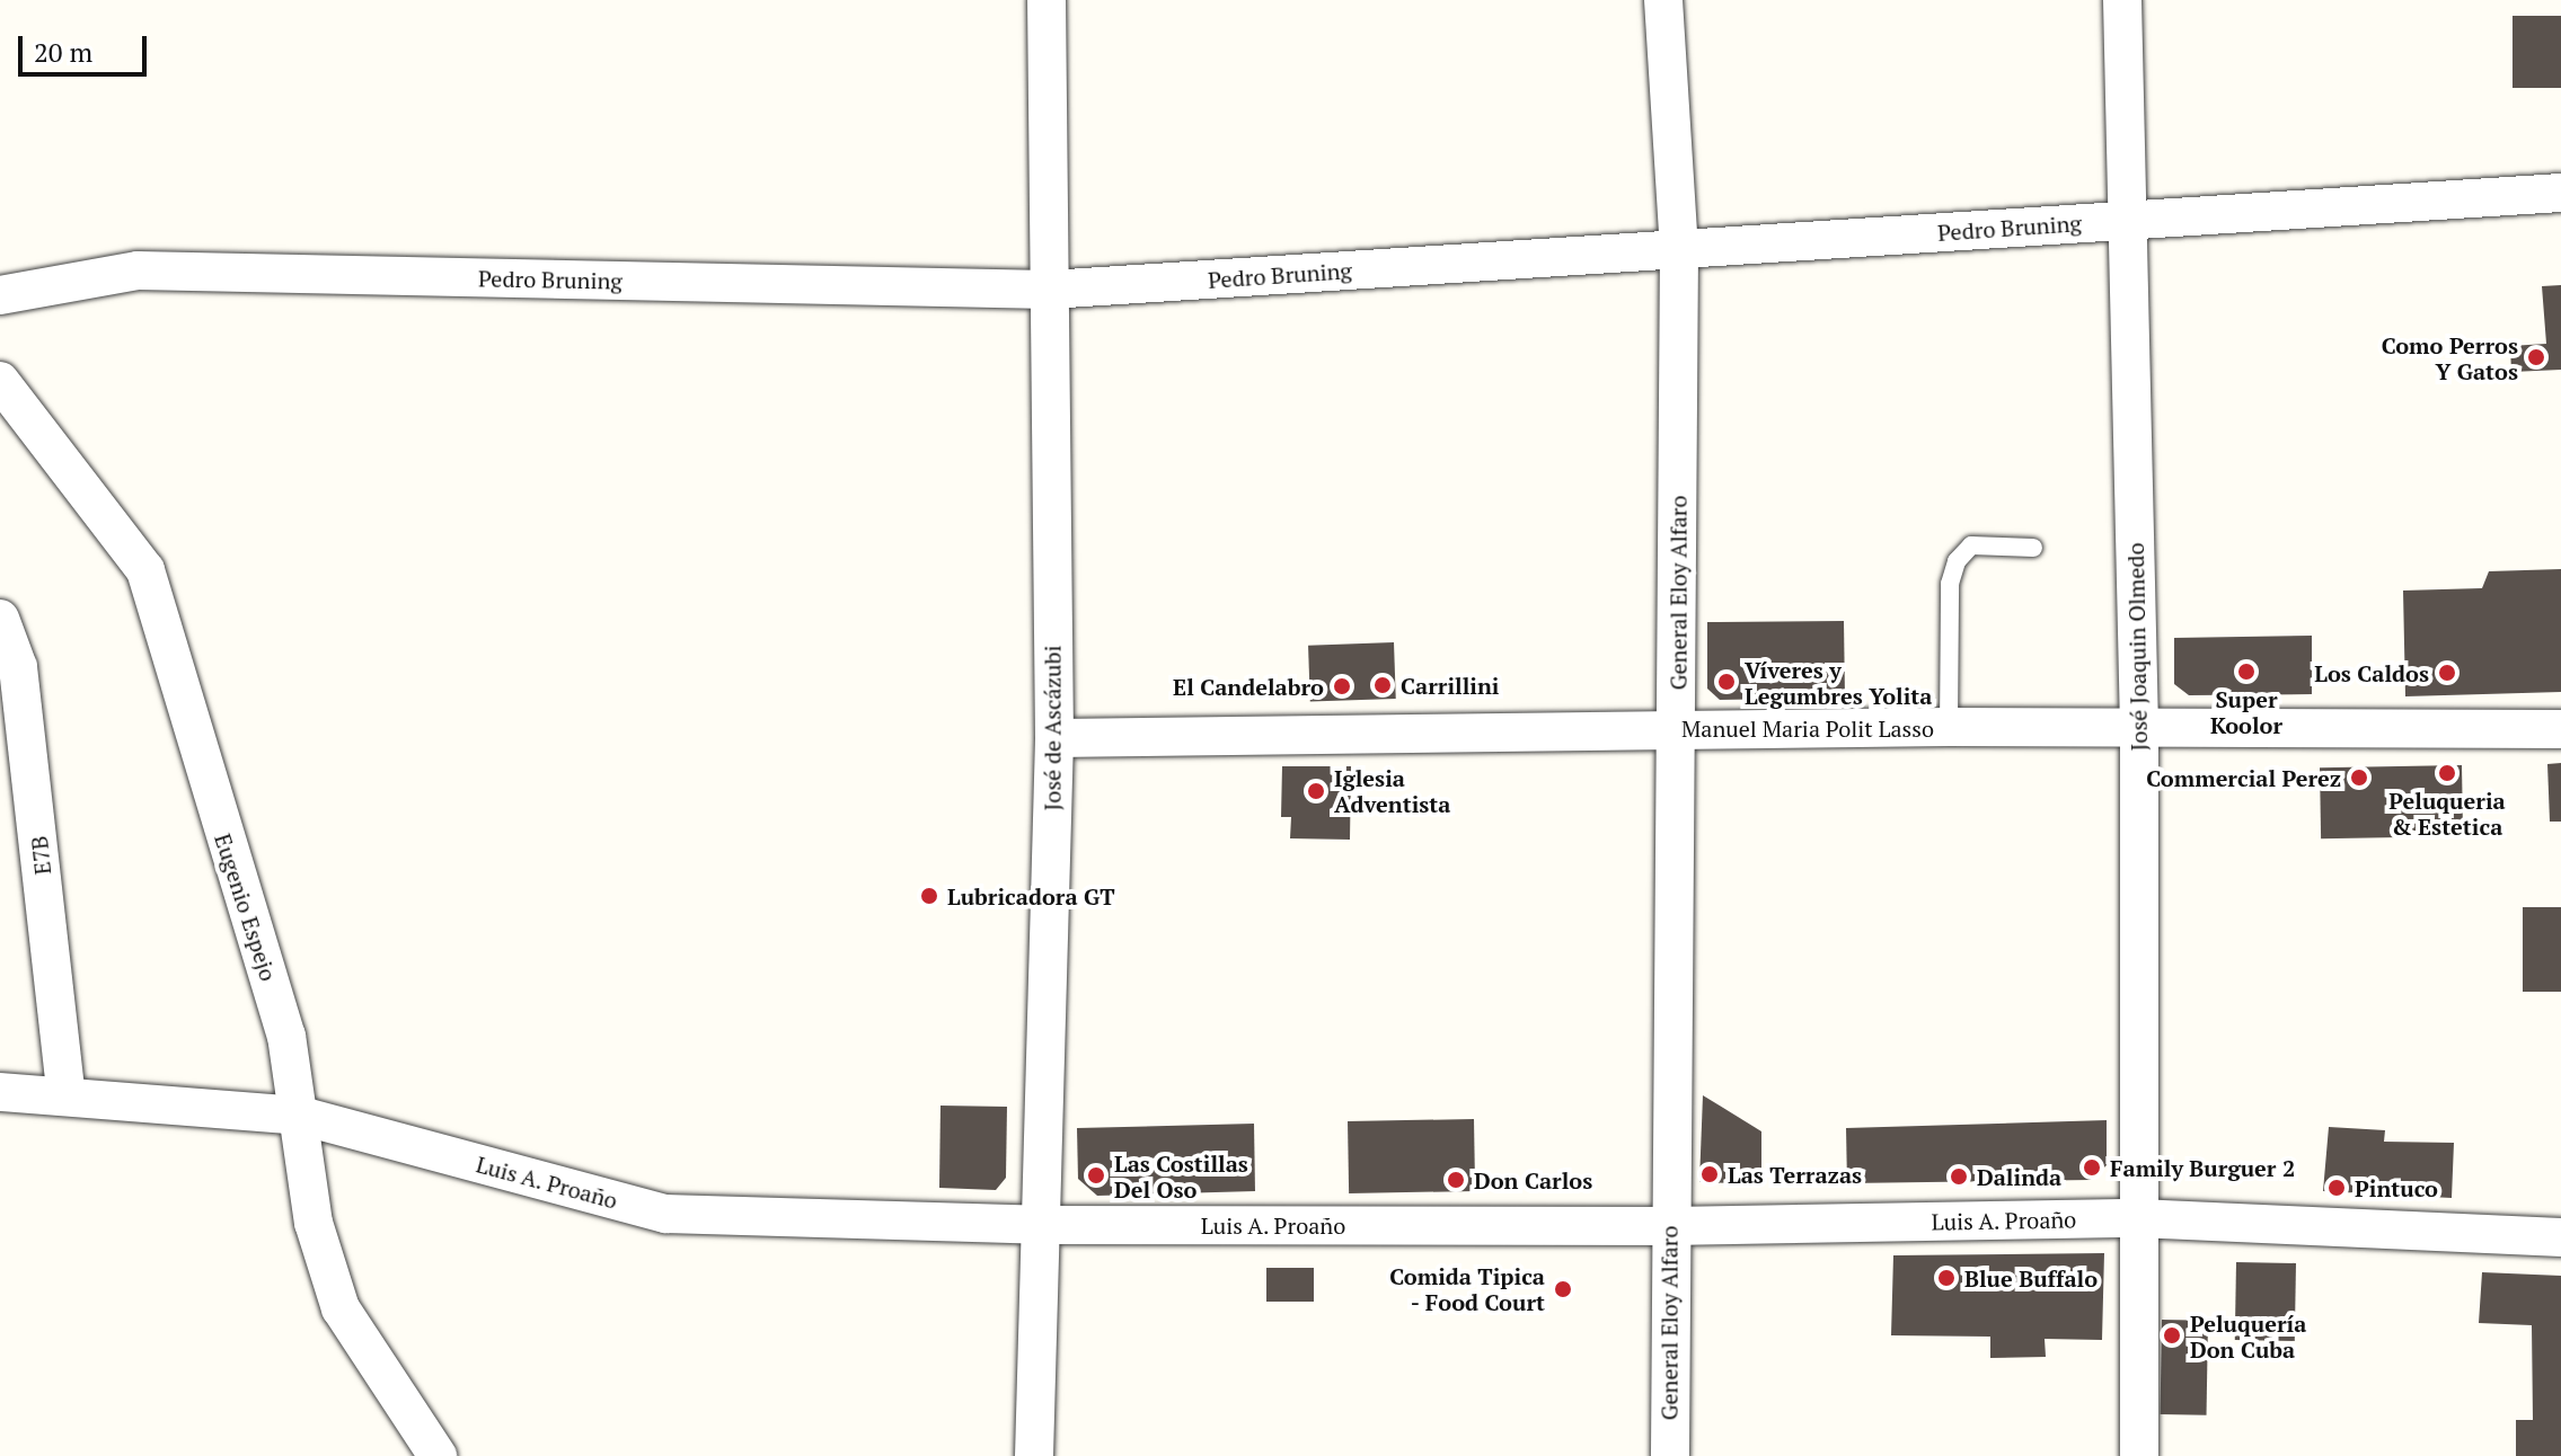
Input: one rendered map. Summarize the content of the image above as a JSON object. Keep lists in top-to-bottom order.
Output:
{
  "streets": {
    "street": [
      "Pedro Bruning",
      "General Eloy Alfaro",
      "José Joaquin Olmedo",
      "José de Ascázubi",
      "Manuel Maria Polit Lasso",
      "E7B",
      "Eugenio Espejo",
      "Luis A. Proaño"
    ]
  },
  "crossings": [
    ["Pedro Bruning", "General Eloy Alfaro"],
    ["Pedro Bruning", "José Joaquin Olmedo"],
    ["Pedro Bruning", "José de Ascázubi"],
    ["General Eloy Alfaro", "Manuel Maria Polit Lasso"],
    ["General Eloy Alfaro", "Luis A. Proaño"],
    ["José Joaquin Olmedo", "Manuel Maria Polit Lasso"],
    ["José Joaquin Olmedo", "Luis A. Proaño"],
    ["José de Ascázubi", "Manuel Maria Polit Lasso"],
    ["José de Ascázubi", "Luis A. Proaño"],
    ["E7B", "Luis A. Proaño"],
    ["Eugenio Espejo", "Luis A. Proaño"]
  ],
  "places": [
    "Como Perros Y Gatos",
    "Super Koolor",
    "Los Caldos",
    "Víveres y Legumbres Yolita",
    "Carrillini",
    "El Candelabro",
    "Peluqueria & Estetica",
    "Commercial Perez",
    "Iglesia Adventista",
    "Lubricadora GT",
    "Family Burguer 2",
    "Las Terrazas",
    "Las Costillas Del Oso",
    "Dalinda",
    "Don Carlos",
    "Pintuco",
    "Blue Buffalo",
    "Comida Tipica - Food Court",
    "Peluquería Don Cuba"
  ],
  "scale_bar": "20 m"
}
